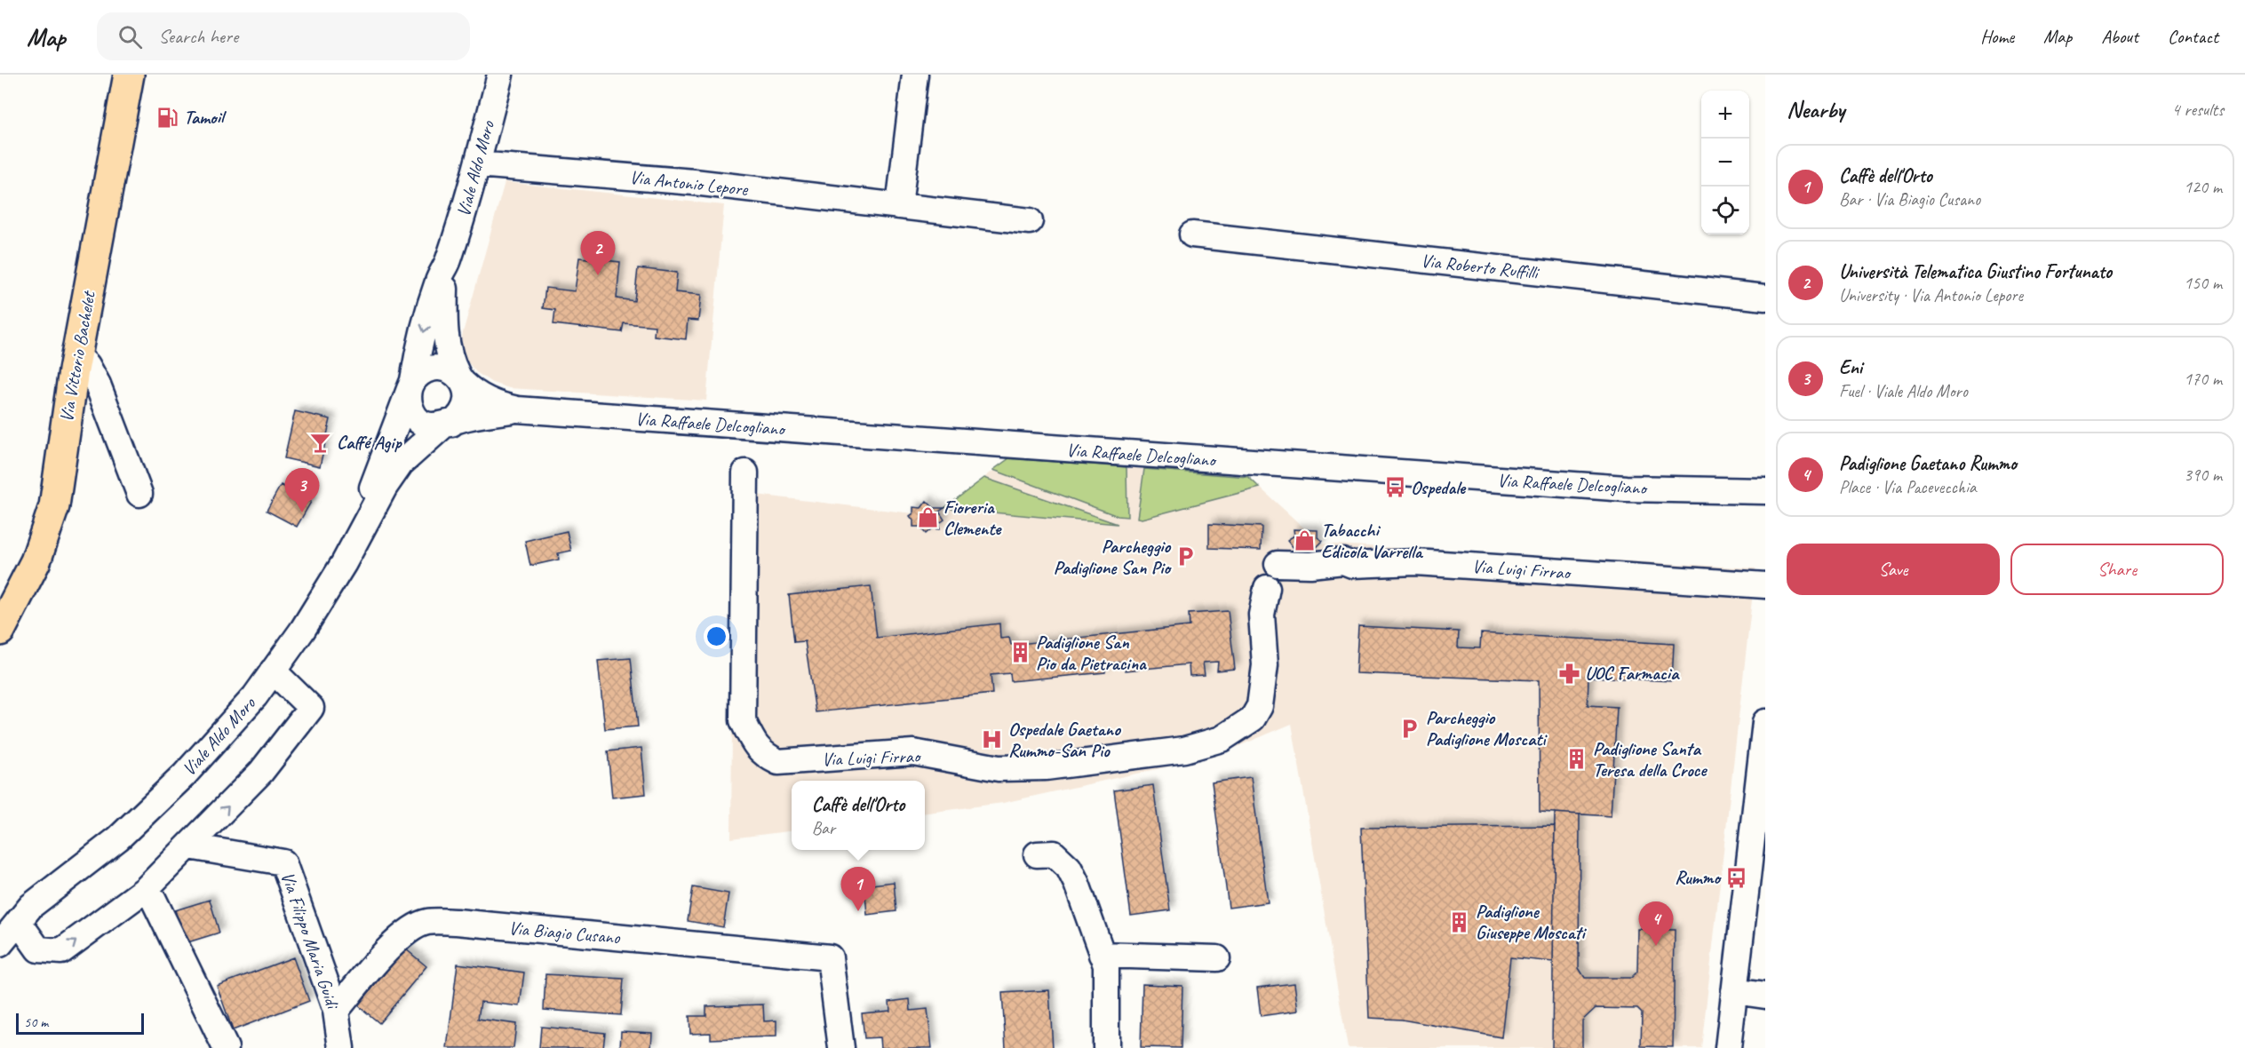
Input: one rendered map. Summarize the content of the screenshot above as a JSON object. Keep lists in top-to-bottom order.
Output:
{
  "streets": {
    "main road": ["Via Vittorio Bachelet"],
    "street": [
      "Viale Aldo Moro",
      "Via Antonio Lepore",
      "Via Roberto Ruffilli",
      "Via Raffaele Delcogliano",
      "Via Luigi Firrao",
      "Via Biagio Cusano",
      "Via Filippo Maria Guidi"
    ]
  },
  "crossings": [
    ["Viale Aldo Moro", "Via Antonio Lepore"],
    ["Viale Aldo Moro", "Via Raffaele Delcogliano"],
    ["Via Biagio Cusano", "Via Filippo Maria Guidi"]
  ],
  "places": {
    "fuel station": ["Tamoil"],
    "bar": ["Caffé Agip"],
    "bus stop": ["Ospedale", "Rummo"],
    "shop": ["Fioreria Clemente", "Tabacchi Edicola Varrella"],
    "parking": ["Parcheggio Padiglione San Pio", "Parcheggio Padiglione Moscati"],
    "building": ["Padiglione San Pio da Pietracina", "Padiglione Santa Teresa della Croce", "Padiglione Giuseppe Moscati"],
    "pharmacy": ["UOC Farmacia"],
    "hospital": ["Ospedale Gaetano Rummo-San Pio"]
  },
  "scale_bar": "50 m",
  "page": {
    "header": "Map",
    "search": "Search here",
    "nav": [
      "Home",
      "Map",
      "About",
      "Contact"
    ],
    "heading": ["Nearby", "4 results"],
    "map_buttons": ["+", "−"],
    "list": [
      {
        "mark": "1",
        "name": "Caffè dell'Orto",
        "note": "Bar · Via Biagio Cusano",
        "value": "120 m"
      },
      {
        "mark": "2",
        "name": "Università Telematica Giustino Fortunato",
        "note": "University · Via Antonio Lepore",
        "value": "150 m"
      },
      {
        "mark": "3",
        "name": "Eni",
        "note": "Fuel · Viale Aldo Moro",
        "value": "170 m"
      },
      {
        "mark": "4",
        "name": "Padiglione Gaetano Rummo",
        "note": "Place · Via Pacevecchia",
        "value": "390 m"
      }
    ],
    "pins": [
      "2",
      "3",
      "1",
      "4"
    ],
    "buttons": ["Save", "Share"],
    "popup": ["Caffè dell'Orto", "Bar"],
    "scale": "50 m"
  }
}
